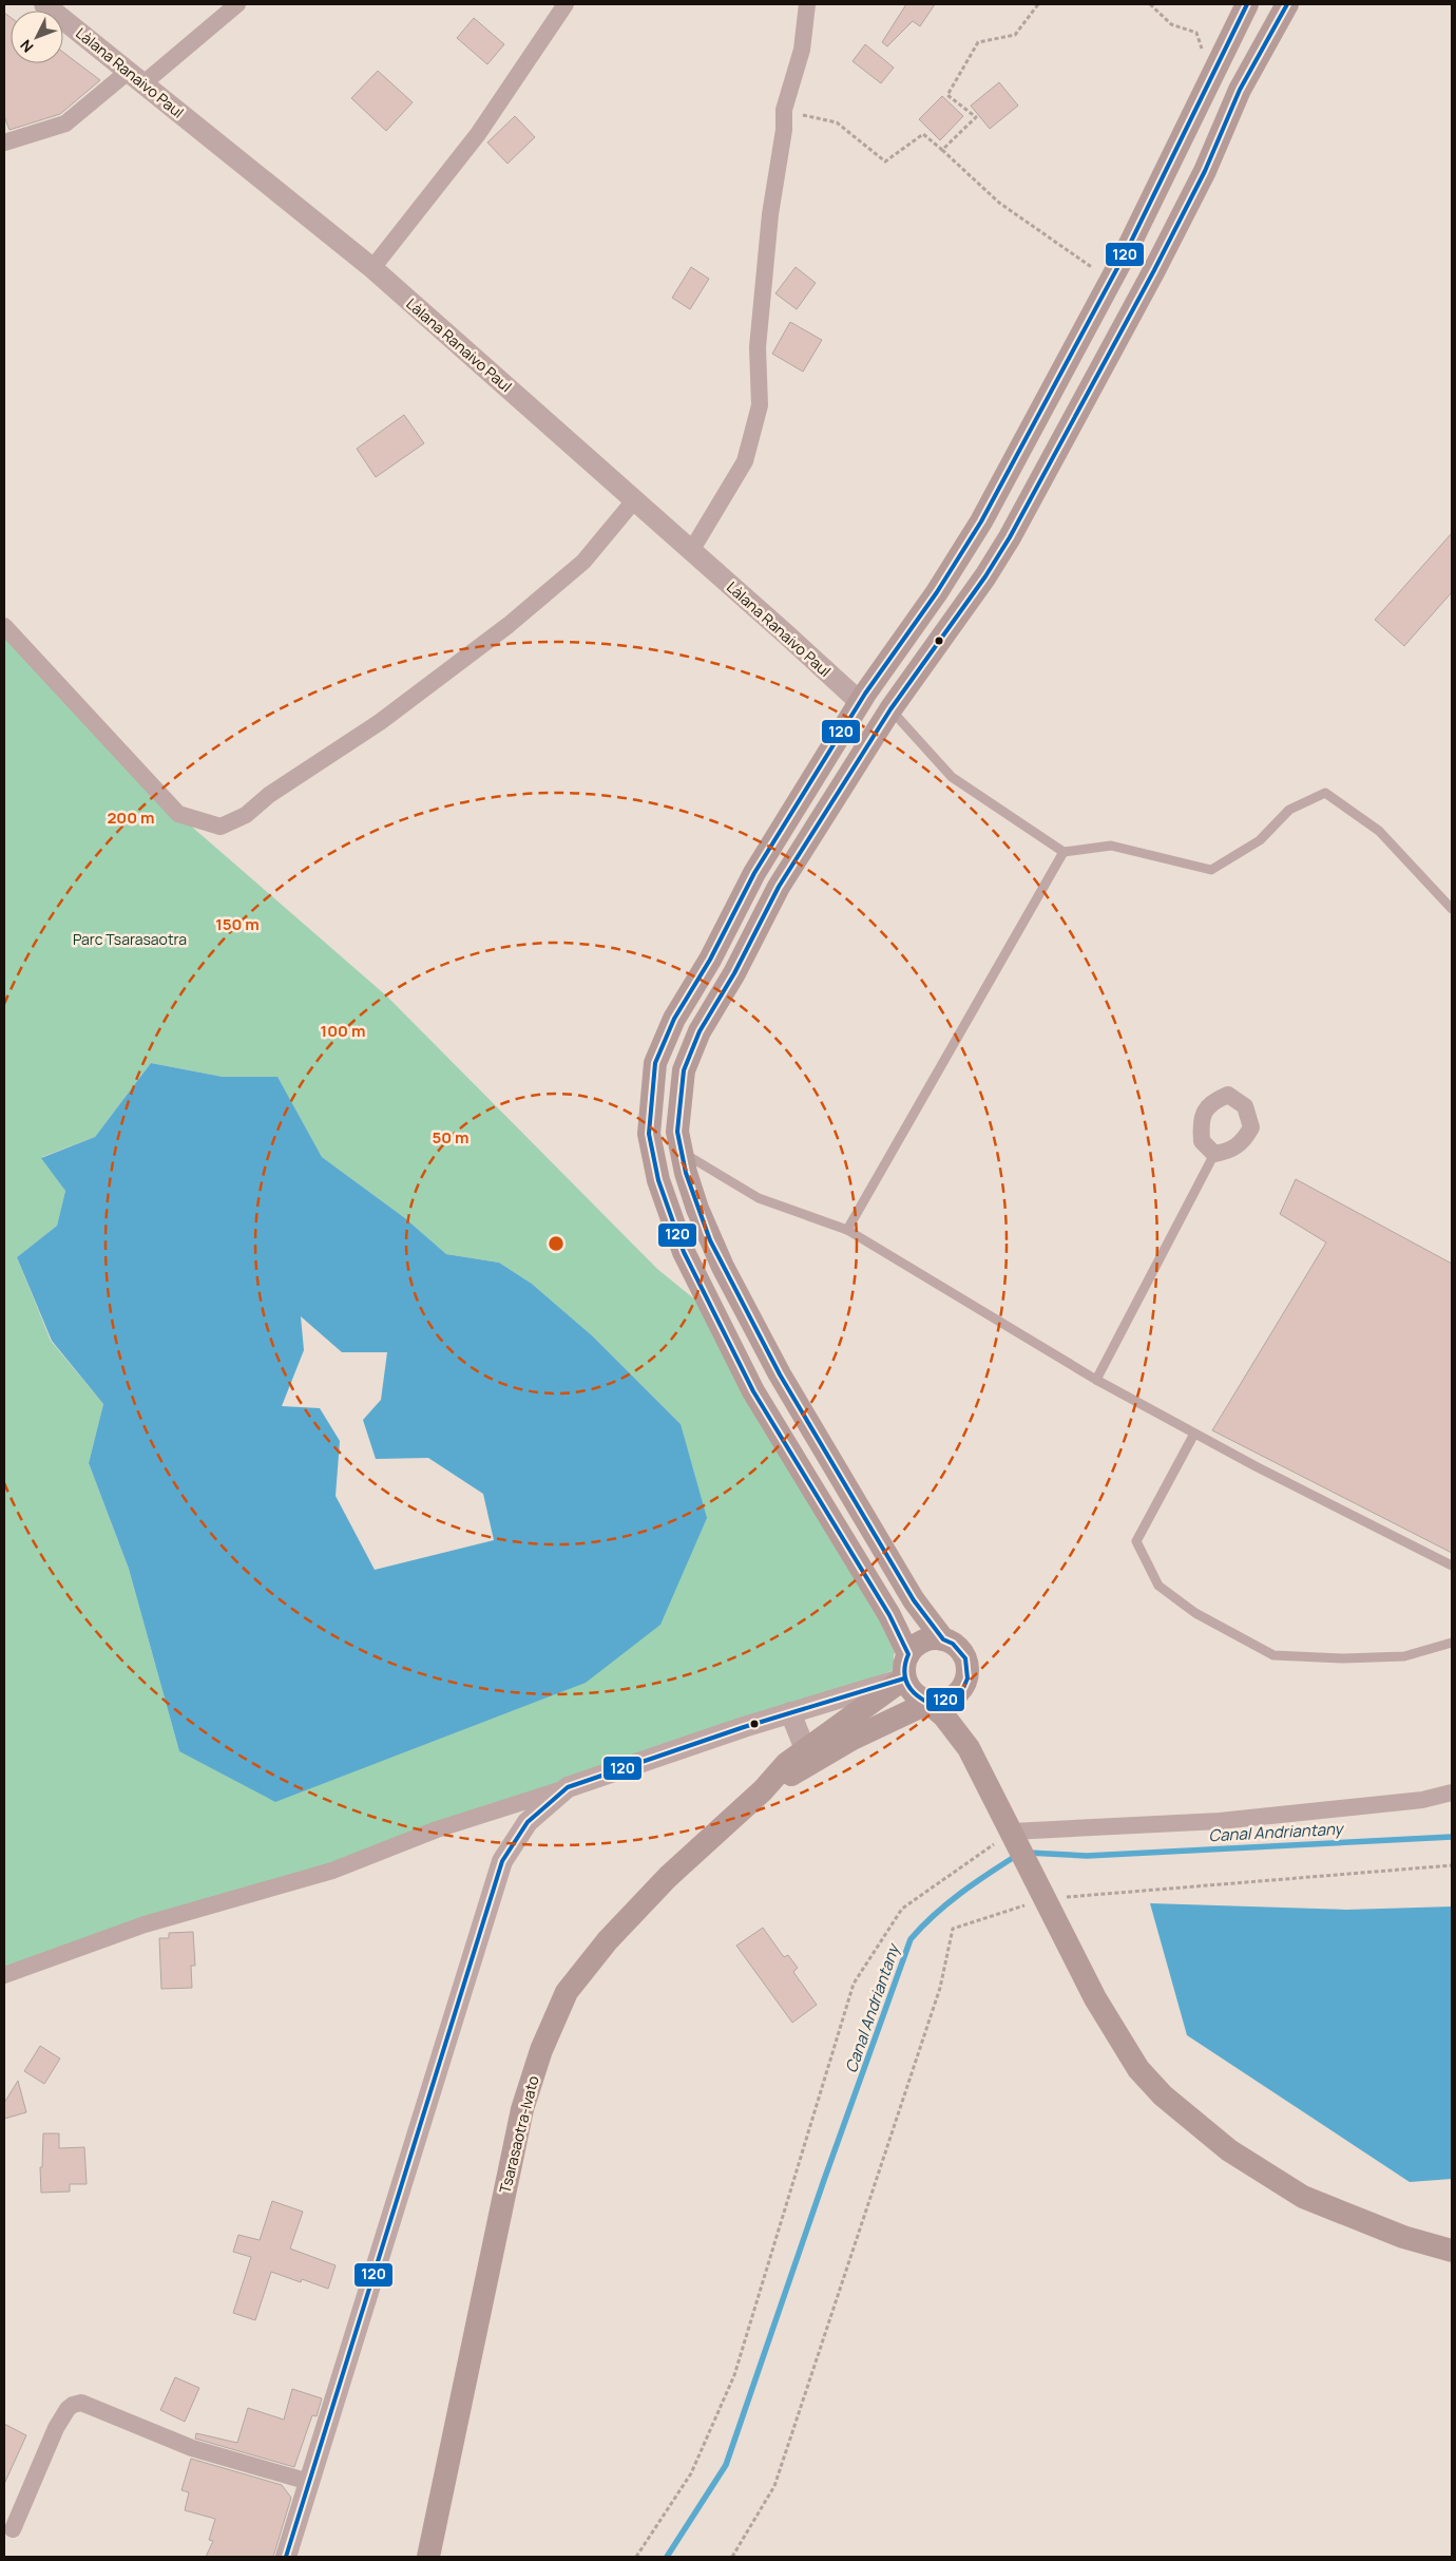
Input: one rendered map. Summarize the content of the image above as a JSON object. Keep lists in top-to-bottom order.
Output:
{
  "streets": {
    "main road": ["Tsarasaotra-Ivato"],
    "street": ["Làlana Ranaivo Paul"]
  },
  "water": ["Canal Andriantany"],
  "parks": ["Parc Tsarasaotra"],
  "lines": ["transit line 120"],
  "north": "bottom left",
  "rings": [
    "200 m",
    "150 m",
    "100 m",
    "50 m"
  ]
}
